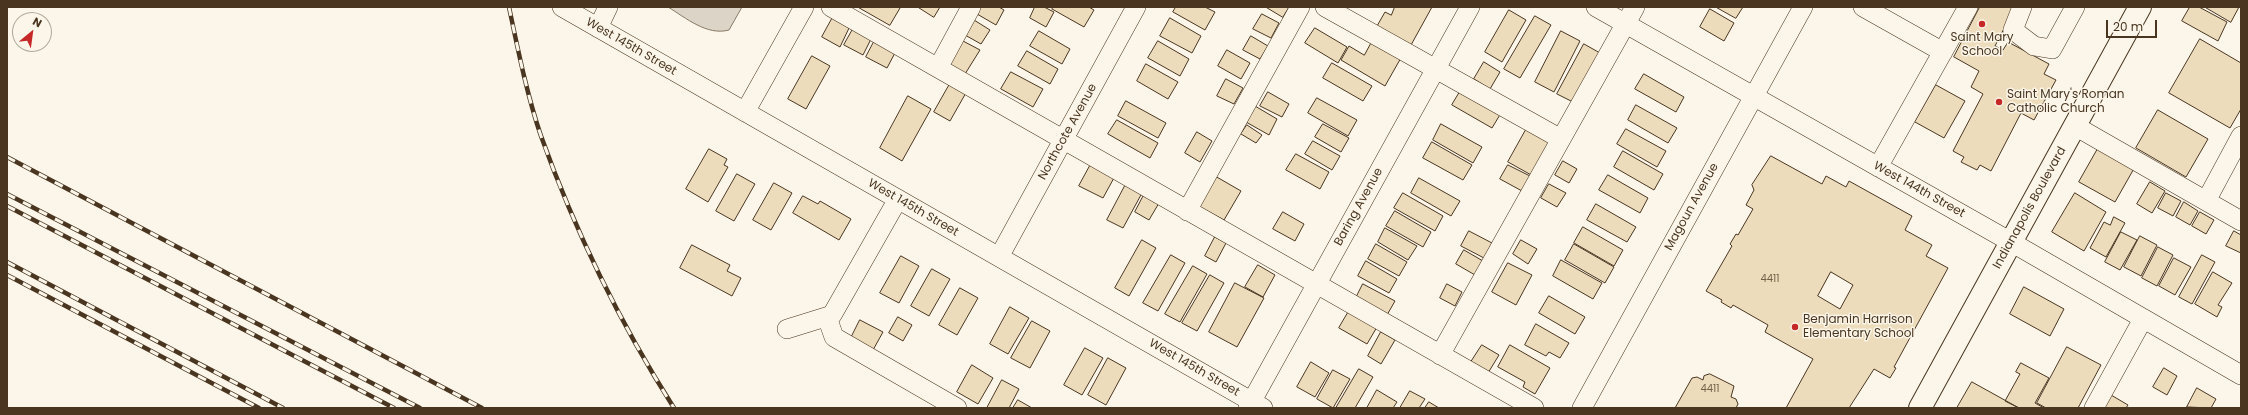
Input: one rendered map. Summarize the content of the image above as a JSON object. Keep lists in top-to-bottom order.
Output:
{
  "streets": {
    "main road": ["Indianapolis Boulevard"],
    "street": [
      "West 145th Street",
      "Northcote Avenue",
      "West 144th Street",
      "Baring Avenue",
      "Magoun Avenue"
    ]
  },
  "crossings": [
    ["West 145th Street", "Northcote Avenue"],
    ["West 145th Street", "Baring Avenue"],
    ["West 144th Street", "Magoun Avenue"],
    ["West 144th Street", "Indianapolis Boulevard"]
  ],
  "places": ["Saint Mary School", "Saint Mary's Roman Catholic Church", "Benjamin Harrison Elementary School"],
  "house_numbers": ["4411", "4411"],
  "scale_bar": "20 m",
  "north": "top right"
}
